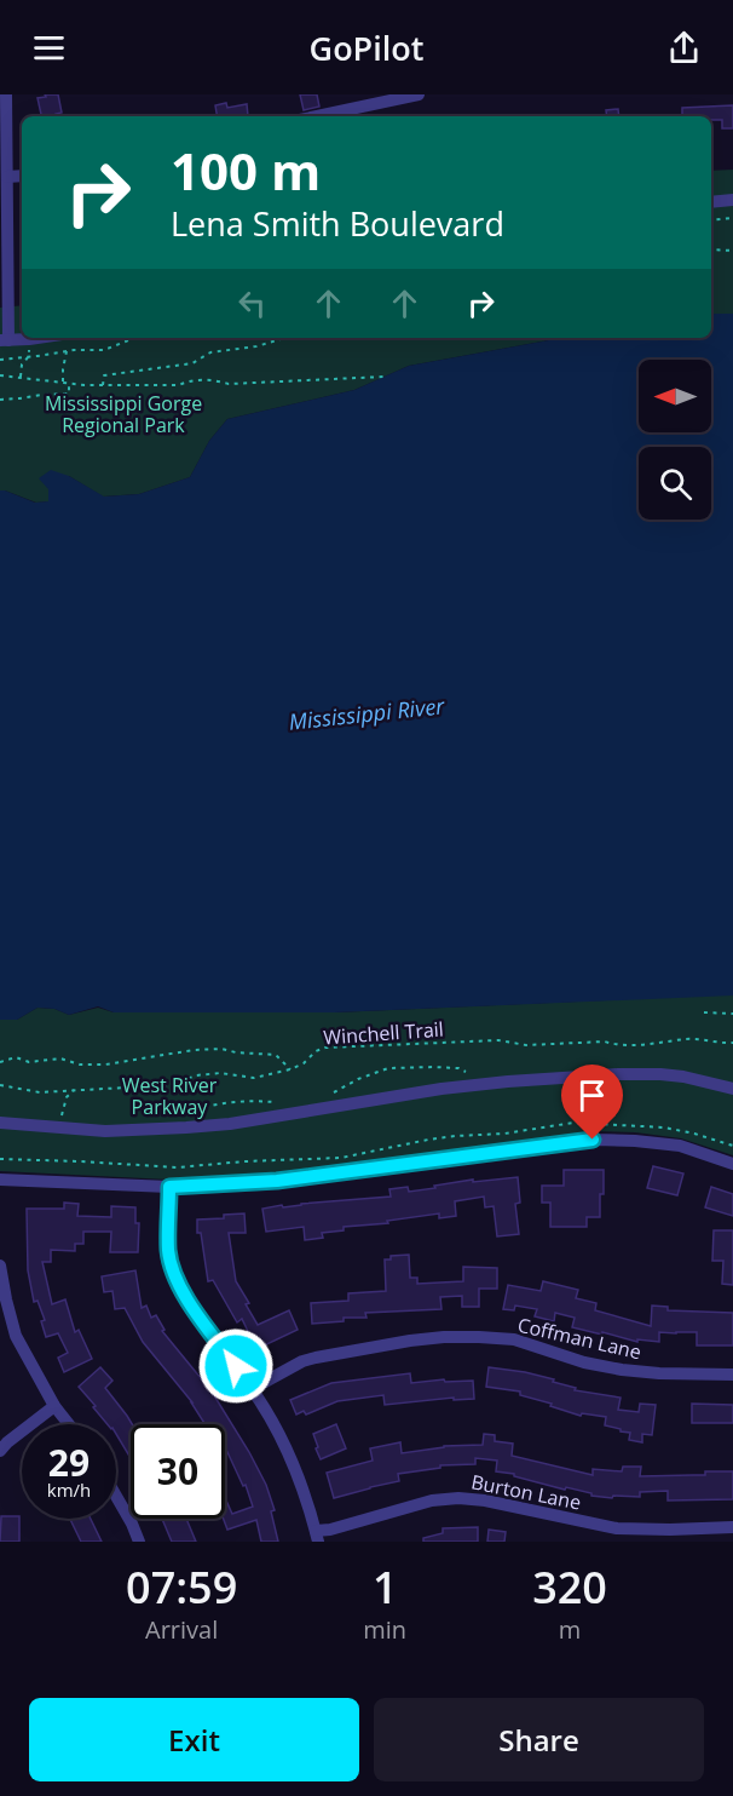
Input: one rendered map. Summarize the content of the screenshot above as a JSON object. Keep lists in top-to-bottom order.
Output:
{
  "streets": {
    "street": ["Coffman Lane", "Burton Lane"],
    "path": ["Winchell Trail"]
  },
  "water": ["Mississippi River"],
  "parks": ["Mississippi Gorge Regional Park", "West River Parkway"],
  "north": "left",
  "page": {
    "header": "GoPilot",
    "turn": ["100 m", "Lena Smith Boulevard"],
    "speed": "29 km/h",
    "limit": "30",
    "eta": [
      "07:59",
      "Arrival",
      "1",
      "min",
      "320",
      "m"
    ],
    "buttons": ["Exit", "Share"]
  }
}
